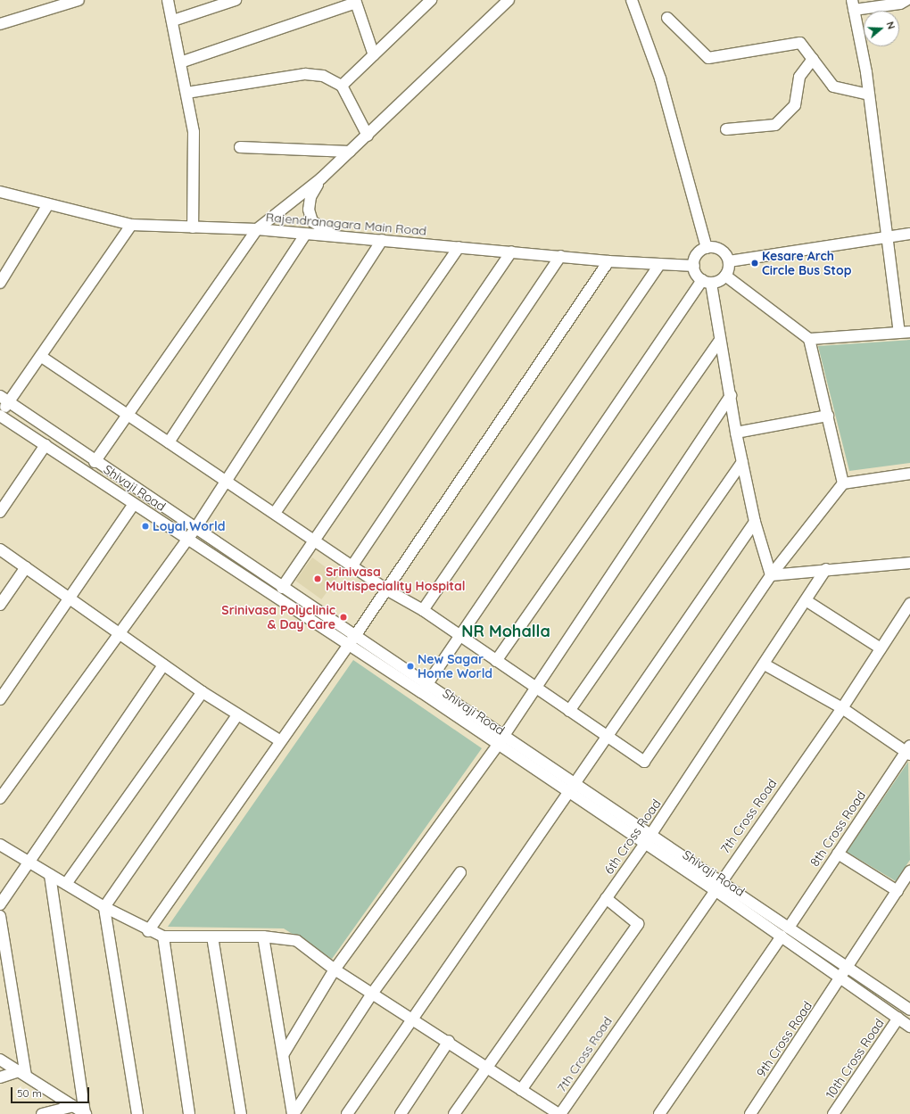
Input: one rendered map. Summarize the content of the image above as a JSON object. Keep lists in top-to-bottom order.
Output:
{
  "streets": {
    "street": [
      "Rajendranagara Main Road",
      "Shivaji Road",
      "7th Cross Road",
      "8th Cross Road",
      "6th Cross Road",
      "9th Cross Road",
      "10th Cross Road"
    ]
  },
  "crossings": [
    ["Shivaji Road", "7th Cross Road"],
    ["Shivaji Road", "6th Cross Road"],
    ["Shivaji Road", "9th Cross Road"],
    ["Shivaji Road", "10th Cross Road"]
  ],
  "districts": ["NR Mohalla"],
  "places": [
    "Kesare Arch Circle Bus Stop",
    "Loyal World",
    "Srinivasa Multispeciality Hospital",
    "Srinivasa Polyclinic & Day Care",
    "New Sagar Home World"
  ],
  "scale_bar": "50 m",
  "north": "right"
}
